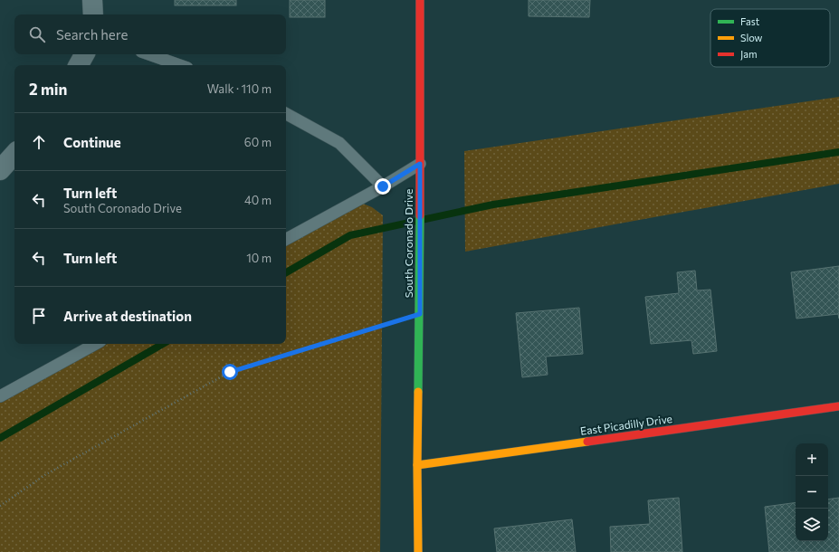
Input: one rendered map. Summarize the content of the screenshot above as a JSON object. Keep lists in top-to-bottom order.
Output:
{
  "streets": {
    "street": ["South Coronado Drive", "East Picadilly Drive"]
  },
  "crossings": [
    ["South Coronado Drive", "East Picadilly Drive"]
  ],
  "legend": ["Fast", "Slow", "Jam"],
  "page": {
    "search": "Search here",
    "heading": ["2 min", "Walk · 110 m"],
    "list": [
      ["Continue", "60 m"],
      ["Turn left", "South Coronado Drive", "40 m"],
      ["Turn left", "10 m"],
      "Arrive at destination"
    ],
    "map_buttons": ["+", "−"]
  }
}
